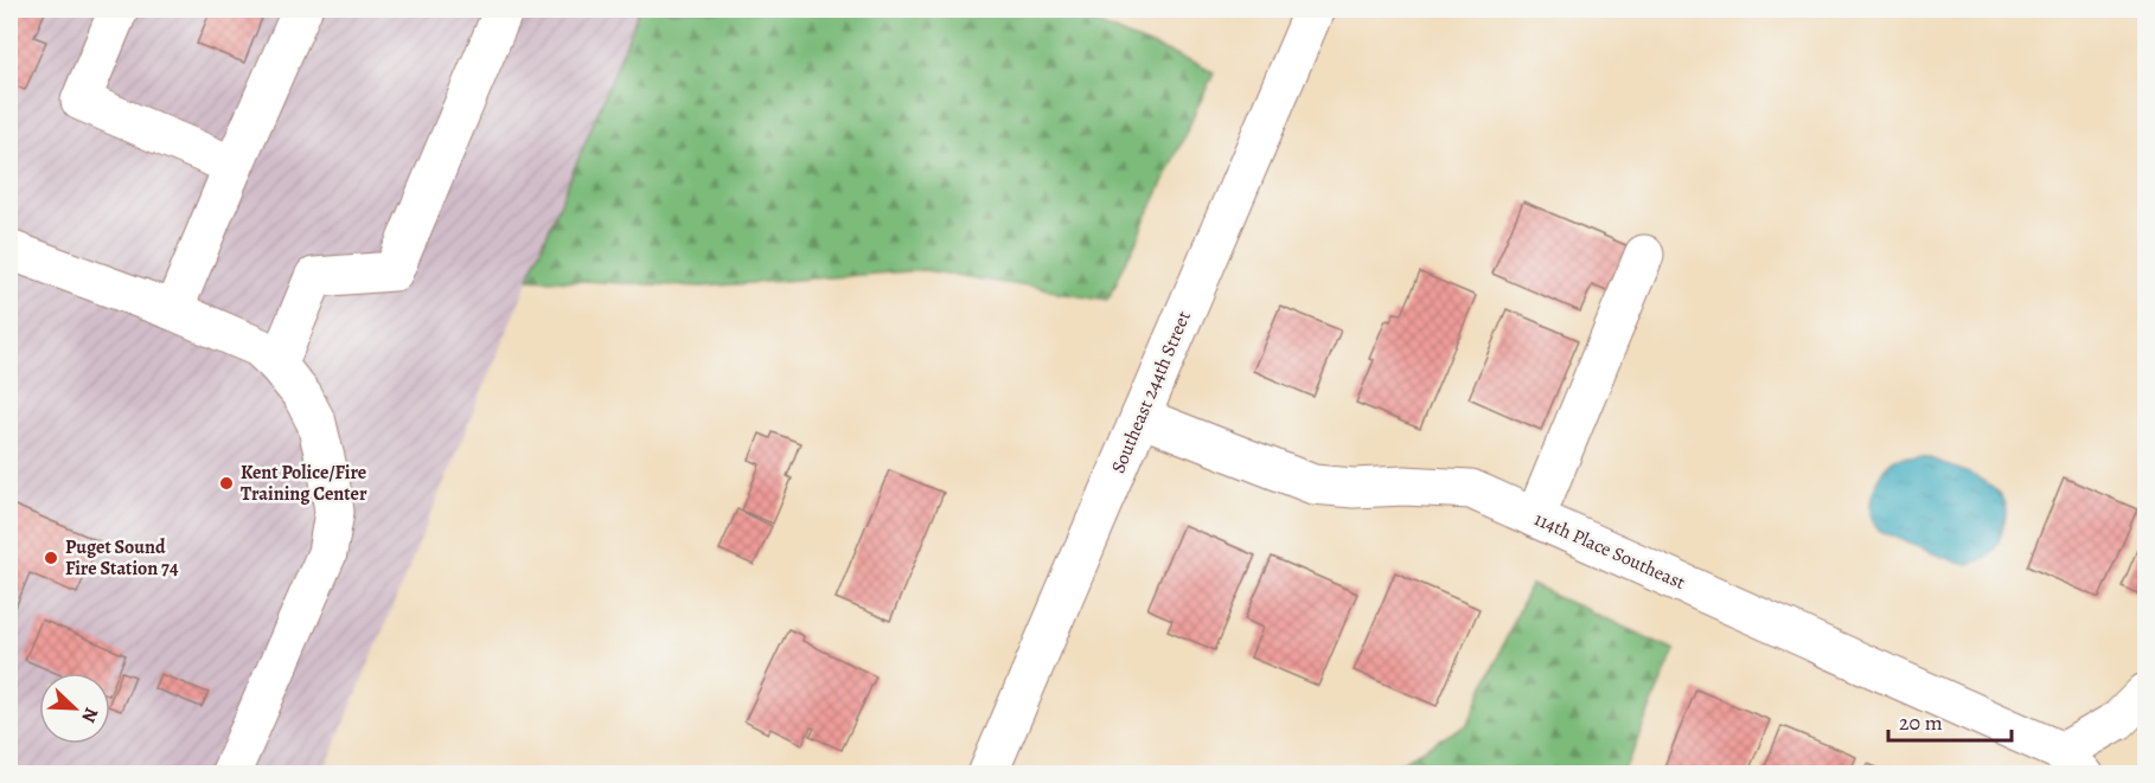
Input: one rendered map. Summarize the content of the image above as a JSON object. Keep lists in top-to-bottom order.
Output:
{
  "streets": {
    "street": ["Southeast 244th Street", "114th Place Southeast"]
  },
  "crossings": [
    ["Southeast 244th Street", "114th Place Southeast"]
  ],
  "places": ["Kent Police/Fire Training Center", "Puget Sound Fire Station 74"],
  "scale_bar": "20 m",
  "north": "bottom right"
}
